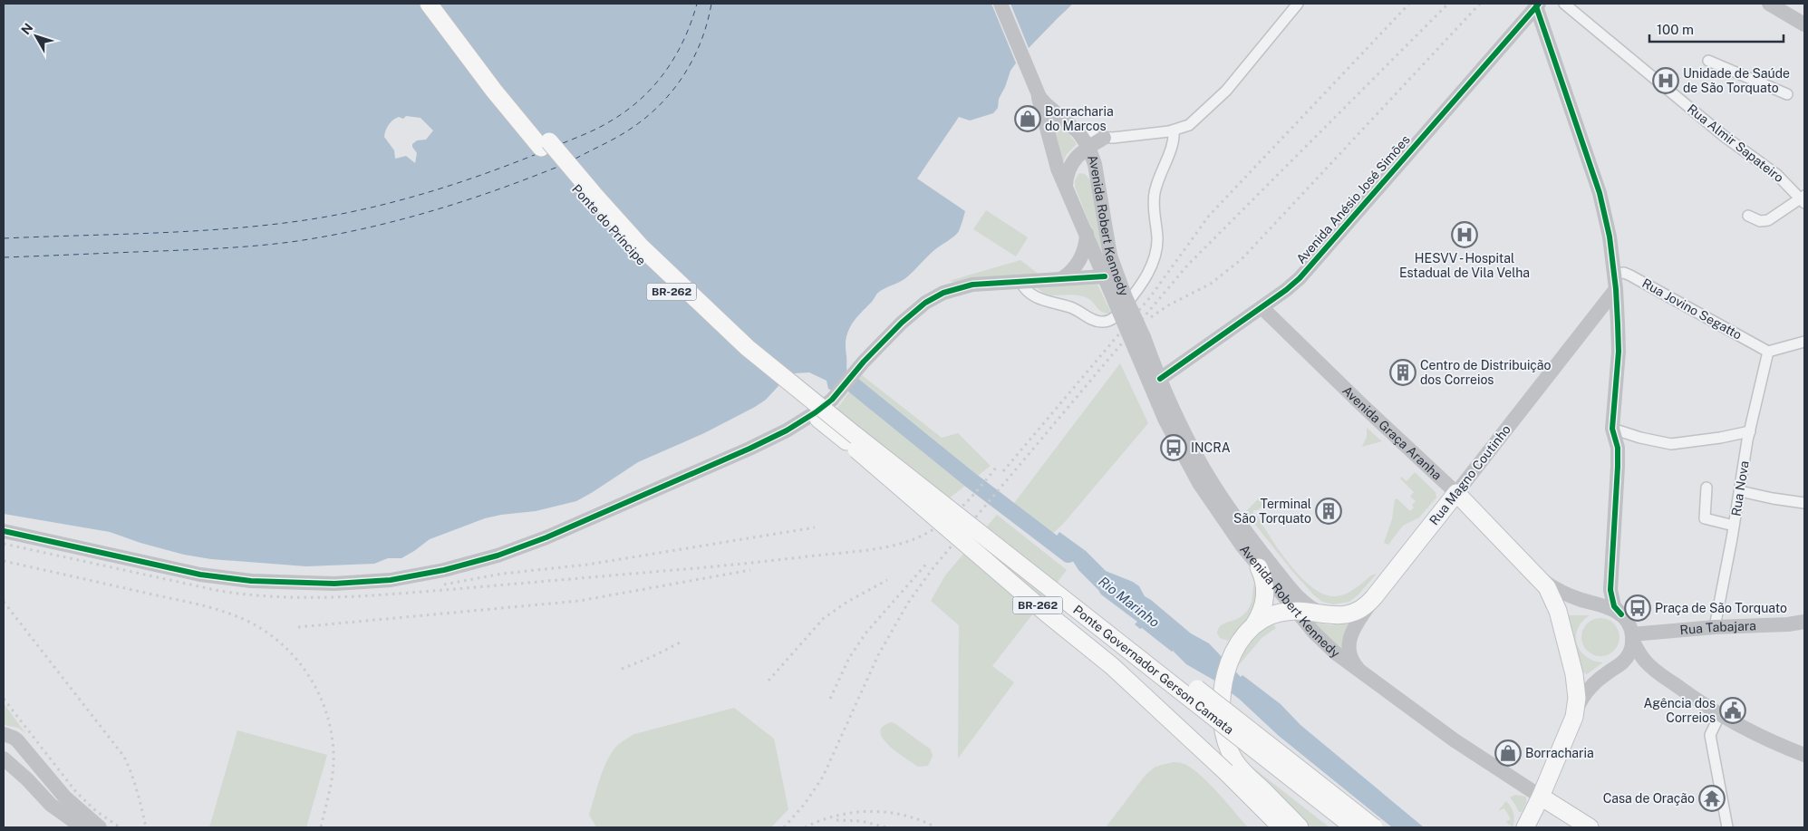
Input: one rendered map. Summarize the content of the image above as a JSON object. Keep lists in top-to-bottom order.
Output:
{
  "streets": {
    "main road": [
      "Ponte do Príncipe",
      "Avenida Robert Kennedy",
      "BR-262",
      "Avenida Graça Aranha",
      "Rua Magno Coutinho",
      "Ponte Governador Gerson Camata"
    ],
    "street": [
      "Rua Almir Sapateiro",
      "Avenida Anésio José Simões",
      "Rua Jovino Segatto",
      "Rua Nova",
      "Rua Tabajara"
    ]
  },
  "crossings": [
    ["Avenida Anésio José Simões", "Avenida Robert Kennedy"],
    ["Avenida Anésio José Simões", "Avenida Graça Aranha"],
    ["Ponte do Príncipe", "Ponte Governador Gerson Camata"],
    ["Avenida Robert Kennedy", "Avenida Graça Aranha"],
    ["Avenida Robert Kennedy", "Rua Magno Coutinho"],
    ["BR-262", "Ponte Governador Gerson Camata"],
    ["Rua Jovino Segatto", "Rua Nova"],
    ["Avenida Graça Aranha", "Rua Magno Coutinho"],
    ["Rua Nova", "Rua Tabajara"]
  ],
  "water": ["Rio Marinho"],
  "places": {
    "hospital": ["Unidade de Saúde de São Torquato", "HESVV - Hospital Estadual de Vila Velha"],
    "shop": ["Borracharia do Marcos", "Borracharia"],
    "building": ["Centro de Distribuição dos Correios", "Terminal São Torquato"],
    "bus stop": ["INCRA", "Praça de São Torquato"],
    "public building": ["Agência dos Correios"],
    "temple": ["Casa de Oração"]
  },
  "scale_bar": "100 m",
  "north": "top left"
}
